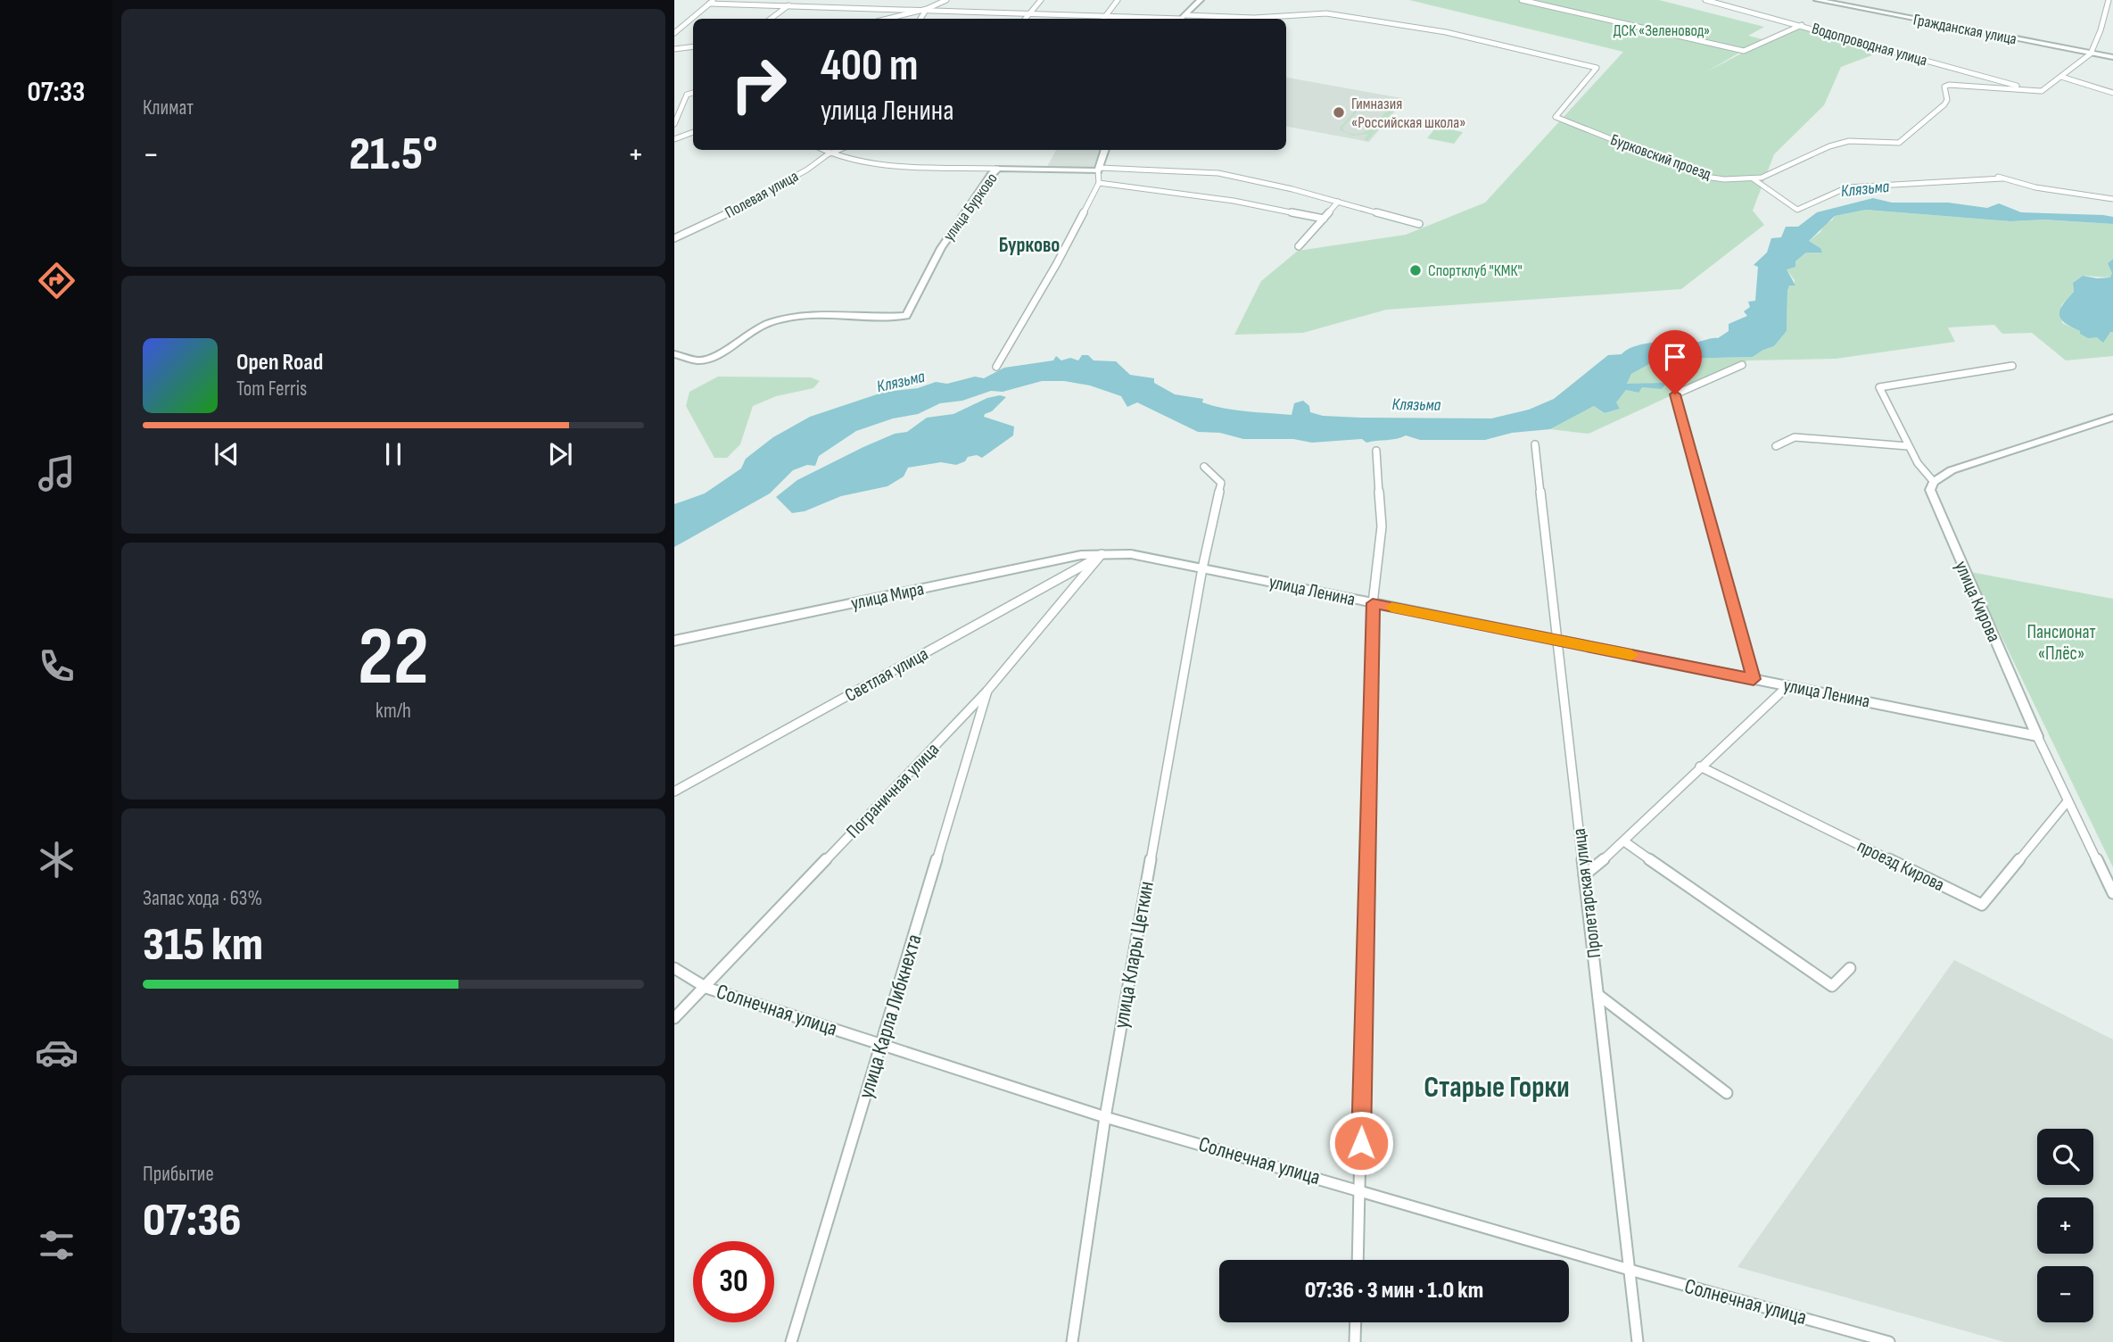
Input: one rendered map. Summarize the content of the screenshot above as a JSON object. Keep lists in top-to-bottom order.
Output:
{
  "streets": {
    "street": [
      "Гражданская улица",
      "Водопроводная улица",
      "Бурковский проезд",
      "Полевая улица",
      "улица Бурково",
      "улица Ленина",
      "улица Мира",
      "улица Кирова",
      "Светлая улица",
      "Пограничная улица",
      "проезд Кирова",
      "Пролетарская улица",
      "улица Клары Цеткин",
      "Солнечная улица",
      "улица Карла Либкнехта"
    ]
  },
  "crossings": [
    ["Гражданская улица", "Бурковский проезд"],
    ["Водопроводная улица", "Бурковский проезд"],
    ["улица Ленина", "улица Мира"],
    ["улица Ленина", "улица Кирова"],
    ["улица Ленина", "Светлая улица"],
    ["улица Ленина", "Пограничная улица"],
    ["улица Ленина", "Пролетарская улица"],
    ["улица Ленина", "улица Клары Цеткин"],
    ["улица Мира", "Светлая улица"],
    ["улица Мира", "Пограничная улица"],
    ["улица Кирова", "проезд Кирова"],
    ["Светлая улица", "Пограничная улица"],
    ["Пограничная улица", "Солнечная улица"],
    ["Пограничная улица", "улица Карла Либкнехта"],
    ["Пролетарская улица", "Солнечная улица"],
    ["улица Клары Цеткин", "Солнечная улица"],
    ["Солнечная улица", "улица Карла Либкнехта"]
  ],
  "districts": ["Бурково", "Старые Горки"],
  "water": ["Клязьма"],
  "parks": ["ДСК «Зеленовод»", "Пансионат «Плёс»"],
  "places": ["Гимназия «Российская школа»", "Спортклуб \"КМК\""],
  "page": {
    "tabs": "07:33",
    "tile": [
      "Климат",
      ["22", "km/h"],
      ["Запас хода · 63%", "315 km"],
      ["Прибытие", "07:36"]
    ],
    "turn": ["400 m", "улица Ленина"],
    "heat": ["−", "21.5°", "+"],
    "song": ["Open Road", "Tom Ferris"],
    "map_buttons": ["+", "−"],
    "limit": "30",
    "trip": "07:36 · 3 мин · 1.0 km"
  }
}
